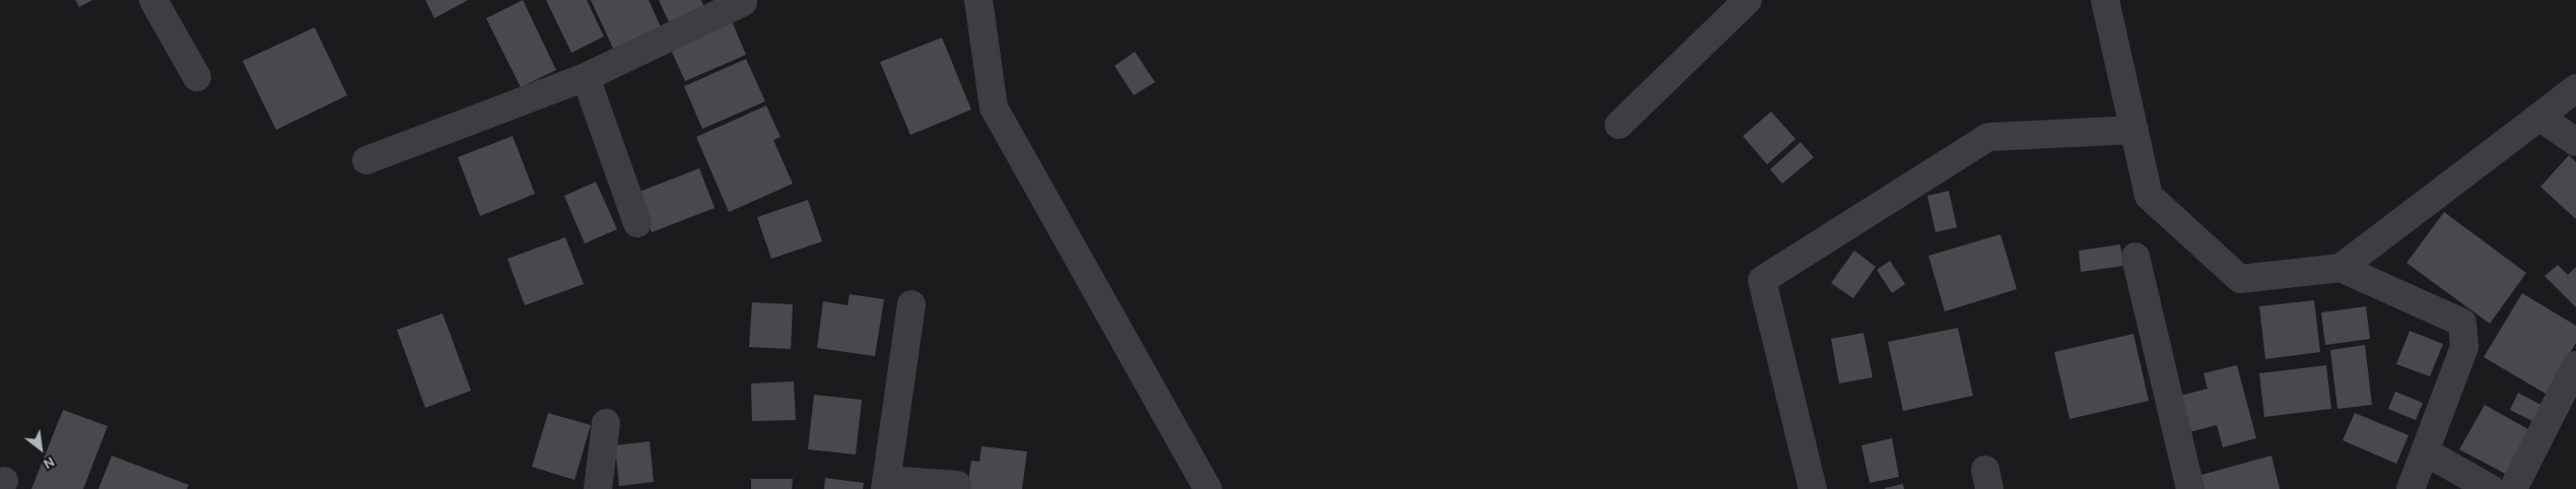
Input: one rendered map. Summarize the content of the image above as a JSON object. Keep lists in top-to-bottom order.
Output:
{
  "north": "bottom right"
}
